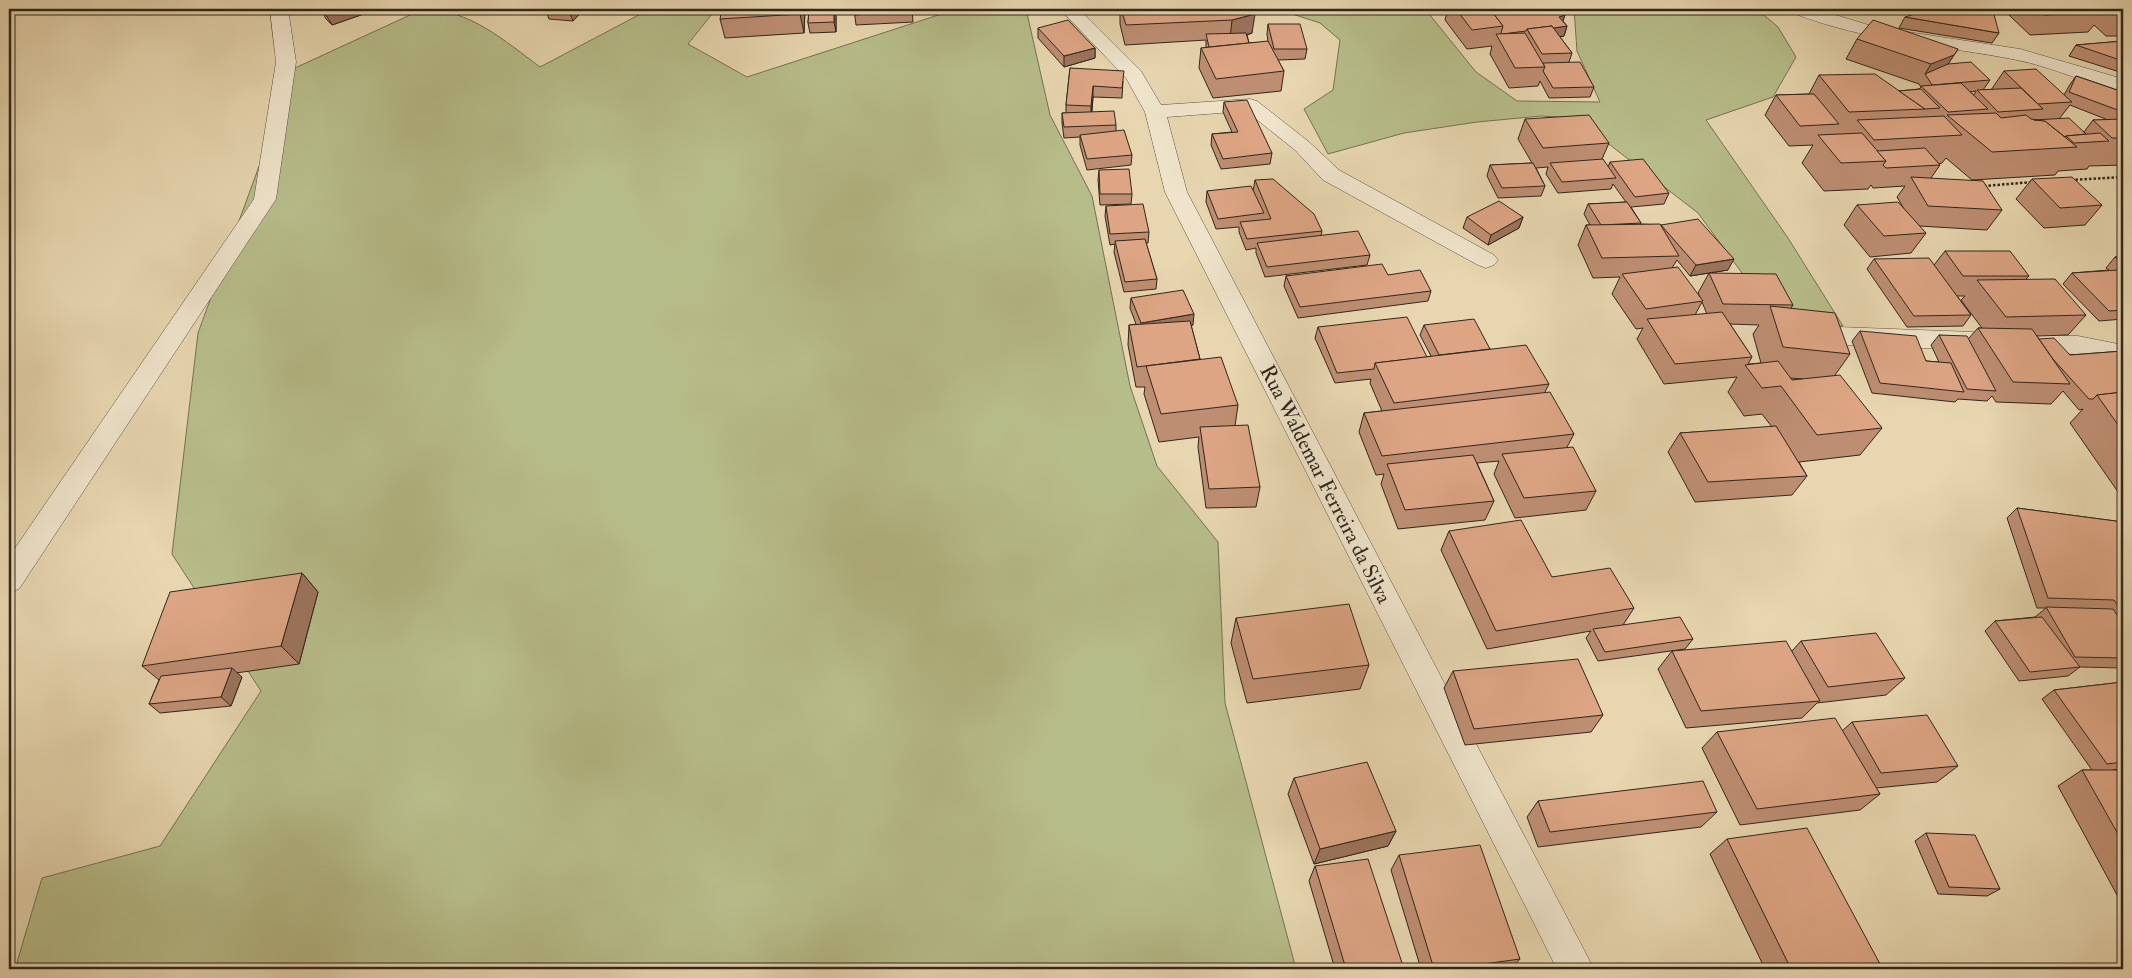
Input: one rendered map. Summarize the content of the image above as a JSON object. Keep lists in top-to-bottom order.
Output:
{
  "streets": {
    "street": ["Rua Waldemar Ferreira da Silva"]
  }
}
